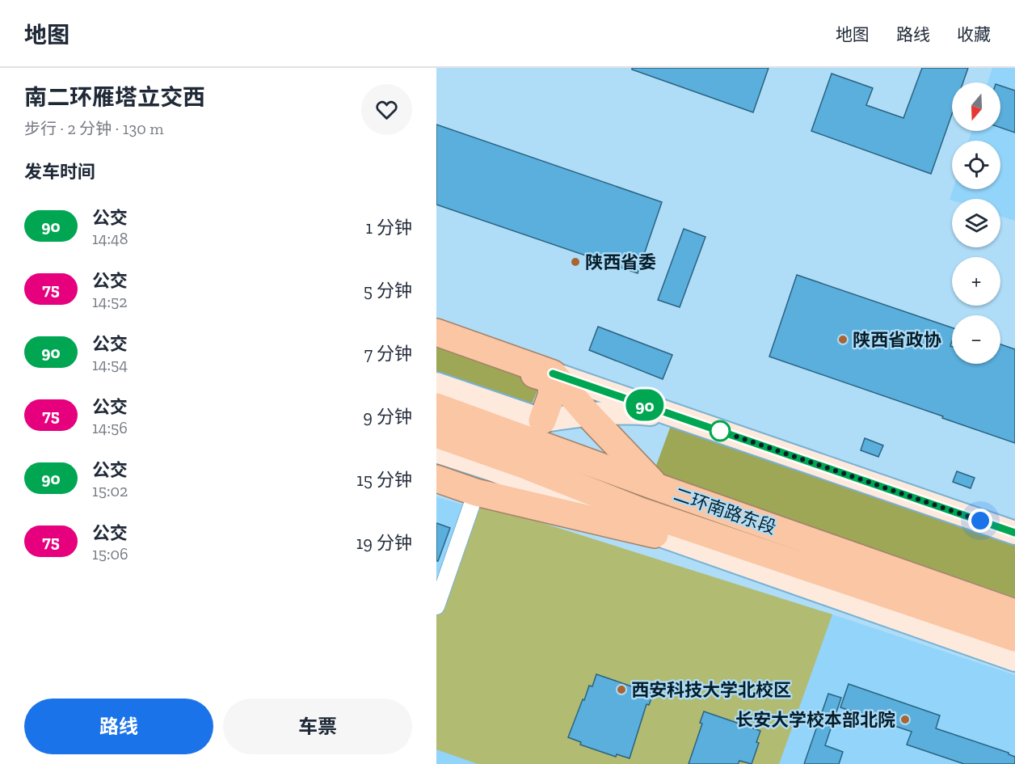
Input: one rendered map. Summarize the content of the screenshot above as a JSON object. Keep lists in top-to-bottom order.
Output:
{
  "streets": {
    "highway": ["二环南路东段"]
  },
  "places": [
    "陕西省委",
    "陕西省政协",
    "西安科技大学北校区",
    "长安大学校本部北院"
  ],
  "lines": ["bus line 90"],
  "north": "bottom",
  "page": {
    "header": "地图",
    "nav": ["地图", "路线", "收藏"],
    "heading": [
      ["南二环雁塔立交西", "步行 · 2 分钟 · 130 m"],
      "发车时间"
    ],
    "on_map": "90",
    "map_buttons": ["+", "−"],
    "list": [
      {
        "mark": "90",
        "name": "公交",
        "note": "14:48",
        "value": "1 分钟"
      },
      {
        "mark": "75",
        "name": "公交",
        "note": "14:52",
        "value": "5 分钟"
      },
      {
        "mark": "90",
        "name": "公交",
        "note": "14:54",
        "value": "7 分钟"
      },
      {
        "mark": "75",
        "name": "公交",
        "note": "14:56",
        "value": "9 分钟"
      },
      {
        "mark": "90",
        "name": "公交",
        "note": "15:02",
        "value": "15 分钟"
      },
      {
        "mark": "75",
        "name": "公交",
        "note": "15:06",
        "value": "19 分钟"
      }
    ],
    "buttons": ["路线", "车票"]
  }
}
